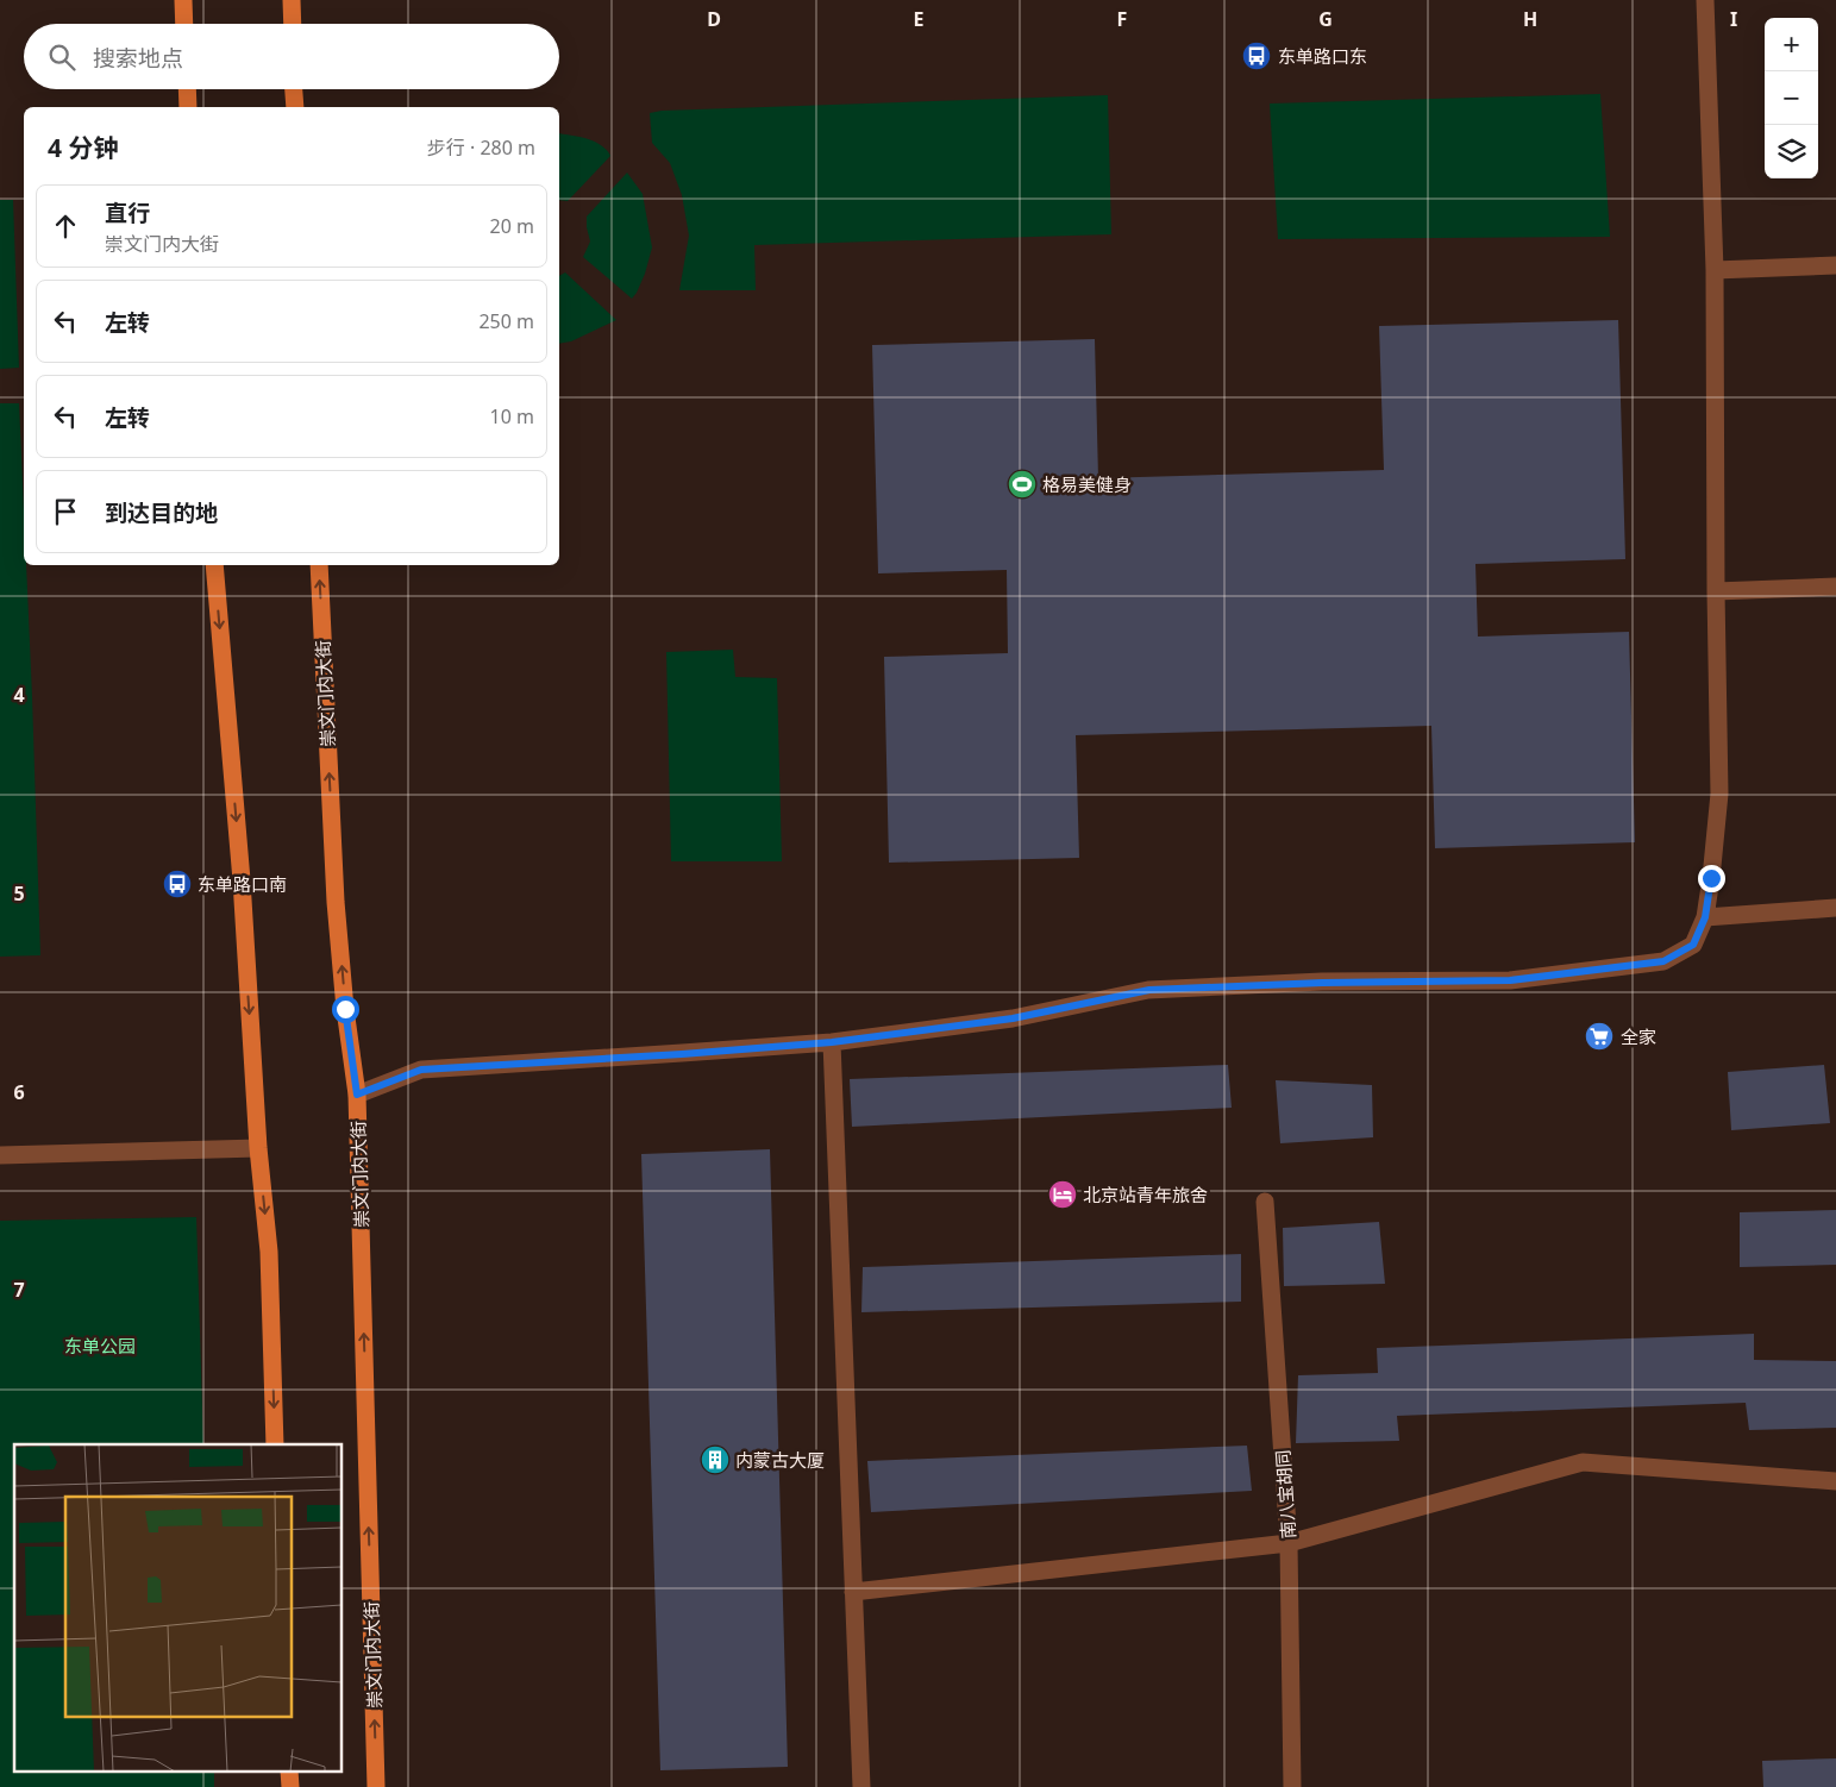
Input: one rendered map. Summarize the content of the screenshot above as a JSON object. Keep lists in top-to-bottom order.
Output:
{
  "streets": {
    "main road": ["崇文门内大街"],
    "street": ["南八宝胡同"]
  },
  "parks": ["东单公园"],
  "places": {
    "bus stop": ["东单路口东", "东单路口南"],
    "sports": ["格易美健身"],
    "supermarket": ["全家"],
    "hotel": ["北京站青年旅舍"],
    "building": ["内蒙古大厦"]
  },
  "page": {
    "map_buttons": ["+", "−"],
    "search": "搜索地点",
    "heading": ["4 分钟", "步行 · 280 m"],
    "list": [
      ["直行", "崇文门内大街", "20 m"],
      ["左转", "250 m"],
      ["左转", "10 m"],
      "到达目的地"
    ]
  },
  "grid": {
    "columns": [
      "D",
      "E",
      "F",
      "G",
      "H",
      "I"
    ],
    "rows": [
      "4",
      "5",
      "6",
      "7"
    ]
  }
}
